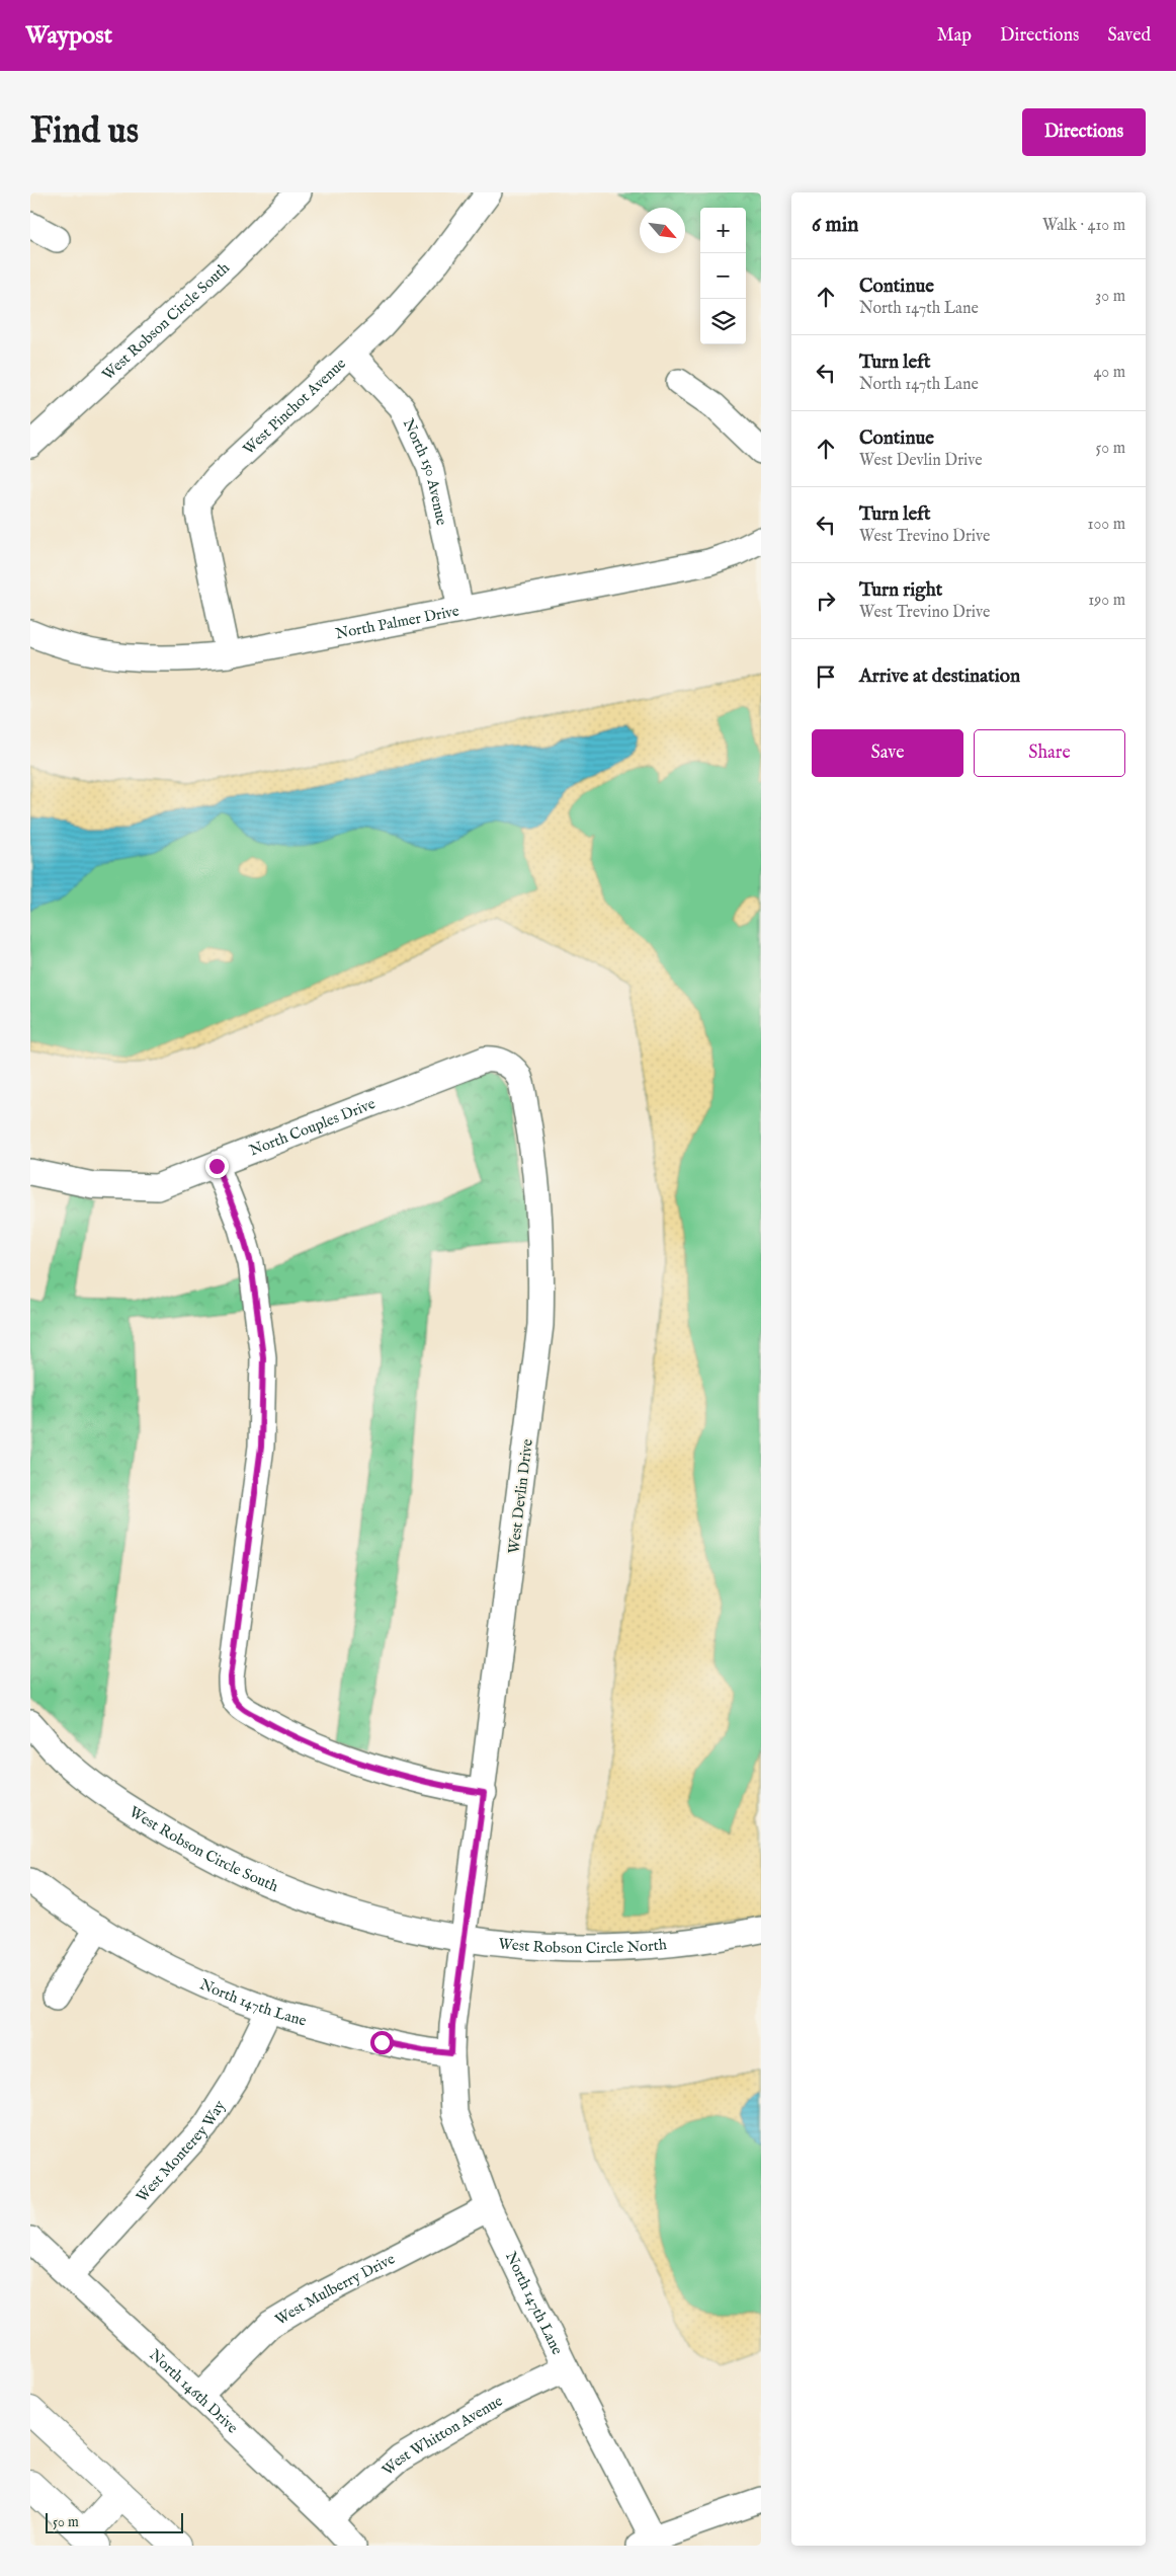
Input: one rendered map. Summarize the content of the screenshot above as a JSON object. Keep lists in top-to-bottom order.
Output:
{
  "streets": {
    "street": [
      "West Robson Circle South",
      "West Pinchot Avenue",
      "North 150 Avenue",
      "North Palmer Drive",
      "North Couples Drive",
      "West Devlin Drive",
      "West Robson Circle North",
      "North 147th Lane",
      "West Monterey Way",
      "West Mulberry Drive",
      "North 146th Drive",
      "West Whitton Avenue"
    ]
  },
  "crossings": [
    ["West Robson Circle South", "West Robson Circle North"],
    ["West Pinchot Avenue", "North 150 Avenue"],
    ["West Pinchot Avenue", "North Palmer Drive"],
    ["North 150 Avenue", "North Palmer Drive"],
    ["North Couples Drive", "West Devlin Drive"],
    ["West Devlin Drive", "West Robson Circle North"],
    ["West Devlin Drive", "North 147th Lane"],
    ["West Robson Circle North", "North 147th Lane"],
    ["North 147th Lane", "West Monterey Way"],
    ["North 147th Lane", "West Mulberry Drive"],
    ["North 147th Lane", "West Whitton Avenue"],
    ["West Monterey Way", "North 146th Drive"],
    ["West Mulberry Drive", "North 146th Drive"],
    ["North 146th Drive", "West Whitton Avenue"]
  ],
  "scale_bar": "50 m",
  "north": "bottom right",
  "page": {
    "header": "Waypost",
    "nav": ["Map", "Directions", "Saved"],
    "buttons": [
      "Directions",
      ["Save", "Share"]
    ],
    "title": "Find us",
    "heading": ["6 min", "Walk · 410 m"],
    "map_buttons": ["+", "−"],
    "list": [
      ["Continue", "North 147th Lane", "30 m"],
      ["Turn left", "North 147th Lane", "40 m"],
      ["Continue", "West Devlin Drive", "50 m"],
      ["Turn left", "West Trevino Drive", "100 m"],
      ["Turn right", "West Trevino Drive", "190 m"],
      "Arrive at destination"
    ],
    "scale": "50 m"
  }
}
